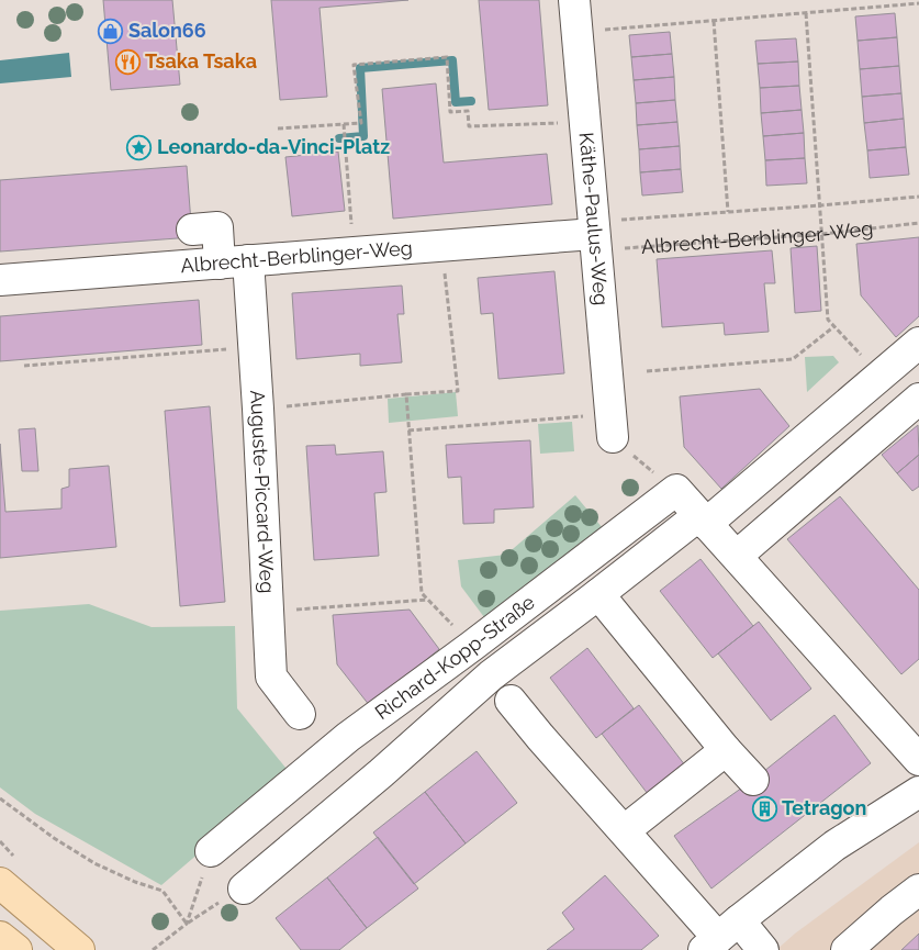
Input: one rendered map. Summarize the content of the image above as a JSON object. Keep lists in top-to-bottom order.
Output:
{
  "streets": {
    "street": [
      "Käthe-Paulus-Weg",
      "Albrecht-Berblinger-Weg",
      "Auguste-Piccard-Weg",
      "Richard-Kopp-Straße"
    ]
  },
  "crossings": [
    ["Käthe-Paulus-Weg", "Albrecht-Berblinger-Weg"],
    ["Albrecht-Berblinger-Weg", "Auguste-Piccard-Weg"]
  ],
  "places": {
    "shop": ["Salon66"],
    "restaurant": ["Tsaka Tsaka"],
    "place": ["Leonardo-da-Vinci-Platz"],
    "building": ["Tetragon"]
  }
}
